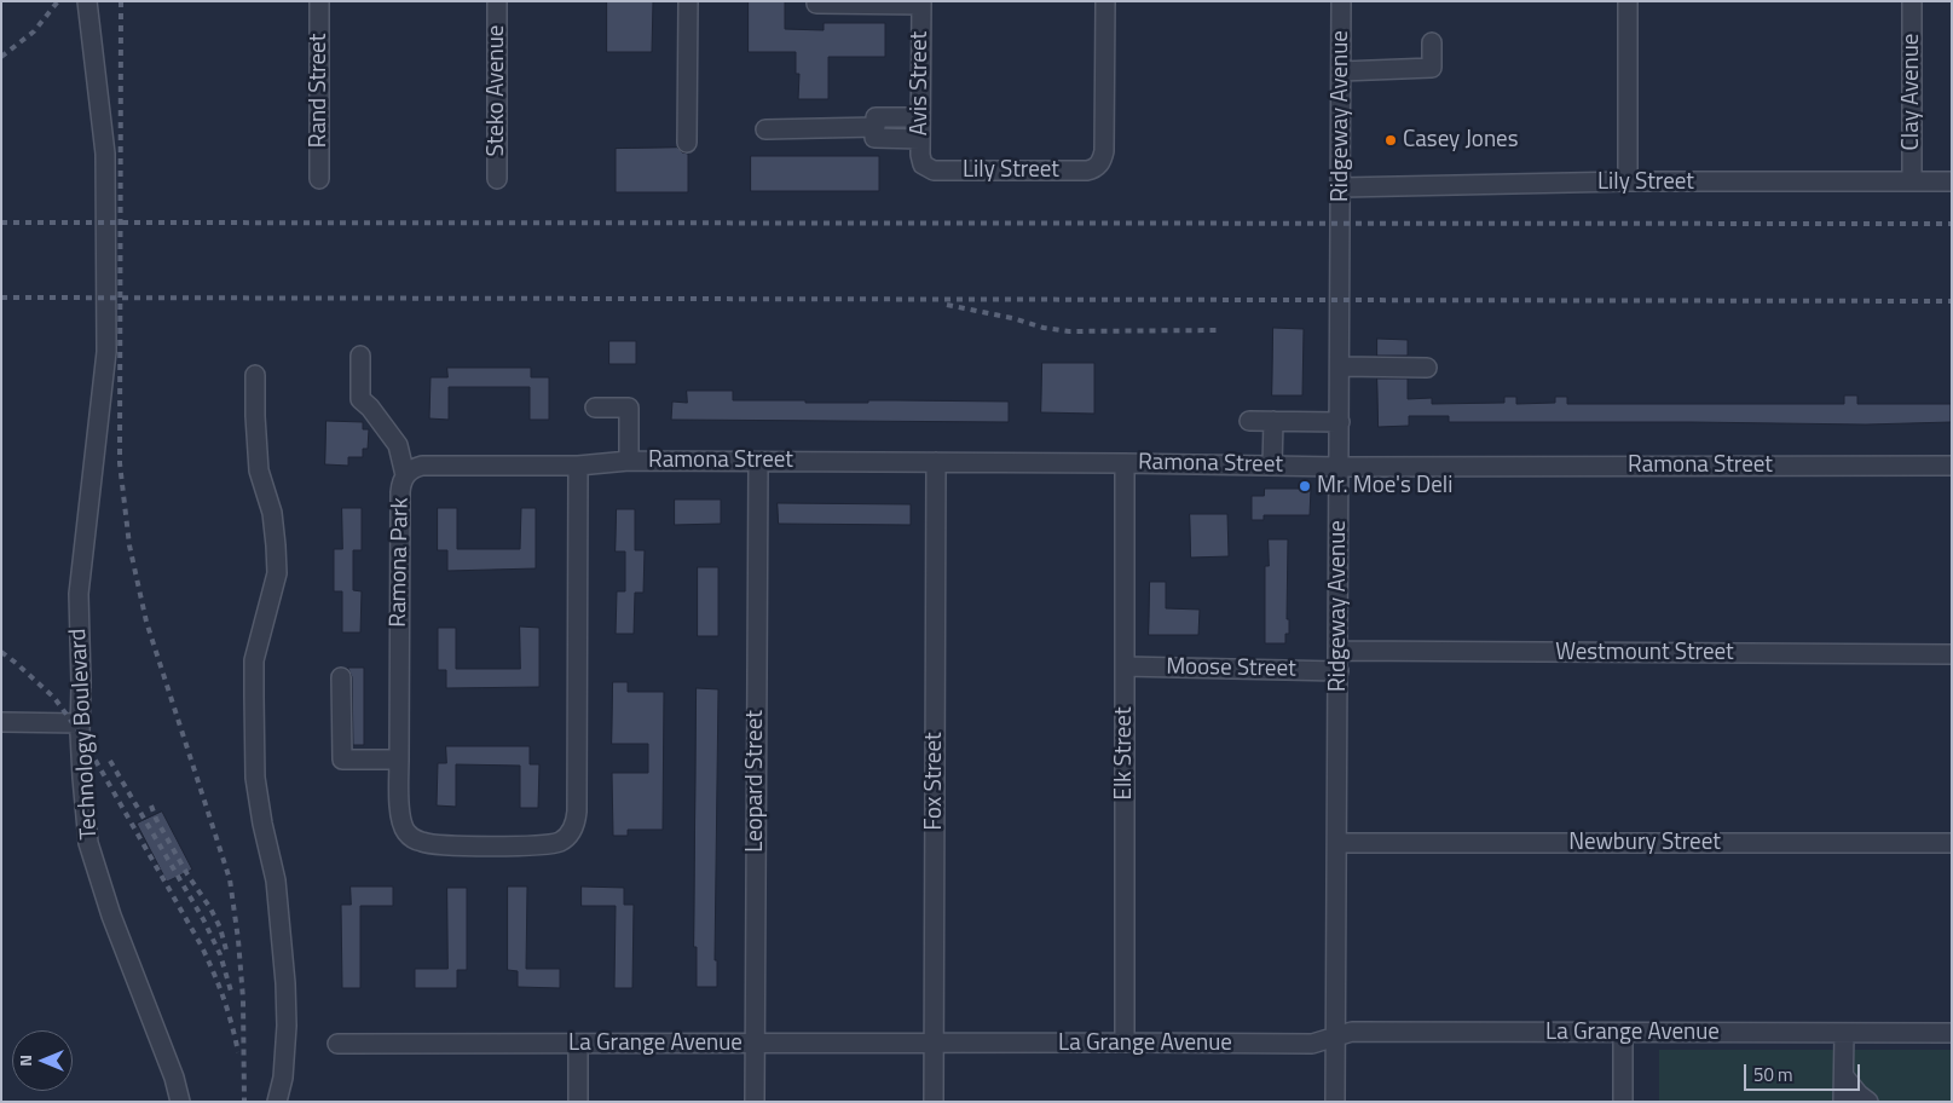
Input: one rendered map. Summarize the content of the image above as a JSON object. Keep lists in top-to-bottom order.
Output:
{
  "streets": {
    "street": [
      "Avis Street",
      "Rand Street",
      "Steko Avenue",
      "Clay Avenue",
      "Ridgeway Avenue",
      "Lily Street",
      "Ramona Street",
      "Ramona Park",
      "Westmount Street",
      "Moose Street",
      "Technology Boulevard",
      "Elk Street",
      "Leopard Street",
      "Fox Street",
      "Newbury Street",
      "La Grange Avenue"
    ]
  },
  "crossings": [
    ["Avis Street", "Lily Street"],
    ["Clay Avenue", "Lily Street"],
    ["Ridgeway Avenue", "Lily Street"],
    ["Ridgeway Avenue", "Ramona Street"],
    ["Ridgeway Avenue", "Westmount Street"],
    ["Ridgeway Avenue", "Moose Street"],
    ["Ridgeway Avenue", "Newbury Street"],
    ["Ridgeway Avenue", "La Grange Avenue"],
    ["Ramona Street", "Ramona Park"],
    ["Ramona Street", "Elk Street"],
    ["Ramona Street", "Leopard Street"],
    ["Ramona Street", "Fox Street"],
    ["Moose Street", "Elk Street"],
    ["Elk Street", "La Grange Avenue"],
    ["Leopard Street", "La Grange Avenue"],
    ["Fox Street", "La Grange Avenue"]
  ],
  "places": ["Casey Jones", "Mr. Moe's Deli"],
  "scale_bar": "50 m",
  "north": "left"
}
